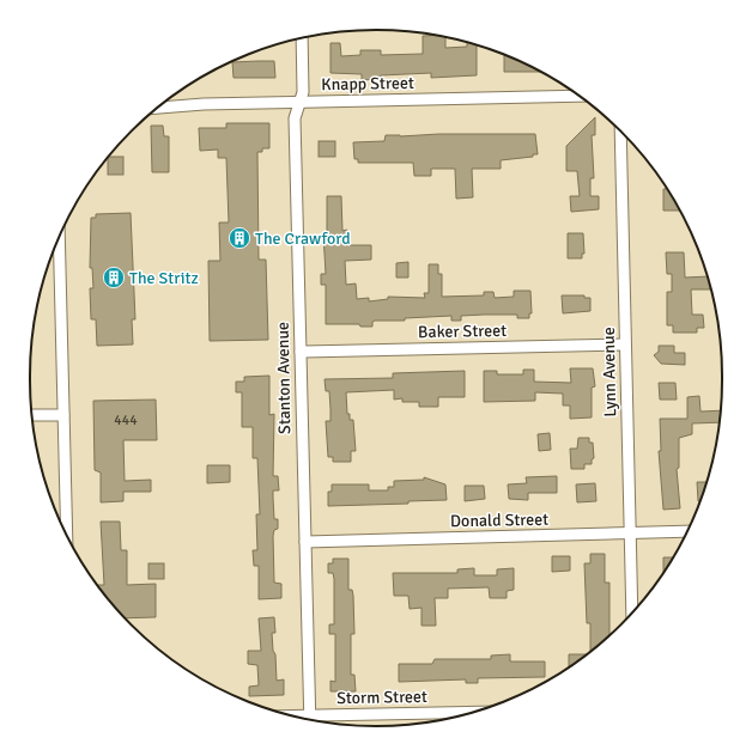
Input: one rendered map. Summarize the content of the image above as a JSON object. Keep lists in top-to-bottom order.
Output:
{
  "streets": {
    "street": [
      "Knapp Street",
      "Baker Street",
      "Lynn Avenue",
      "Stanton Avenue",
      "Donald Street",
      "Storm Street"
    ]
  },
  "crossings": [
    ["Knapp Street", "Stanton Avenue"],
    ["Baker Street", "Lynn Avenue"],
    ["Baker Street", "Stanton Avenue"],
    ["Lynn Avenue", "Donald Street"],
    ["Stanton Avenue", "Donald Street"],
    ["Stanton Avenue", "Storm Street"]
  ],
  "places": {
    "building": ["The Crawford", "The Stritz"]
  },
  "house_numbers": ["444"]
}
